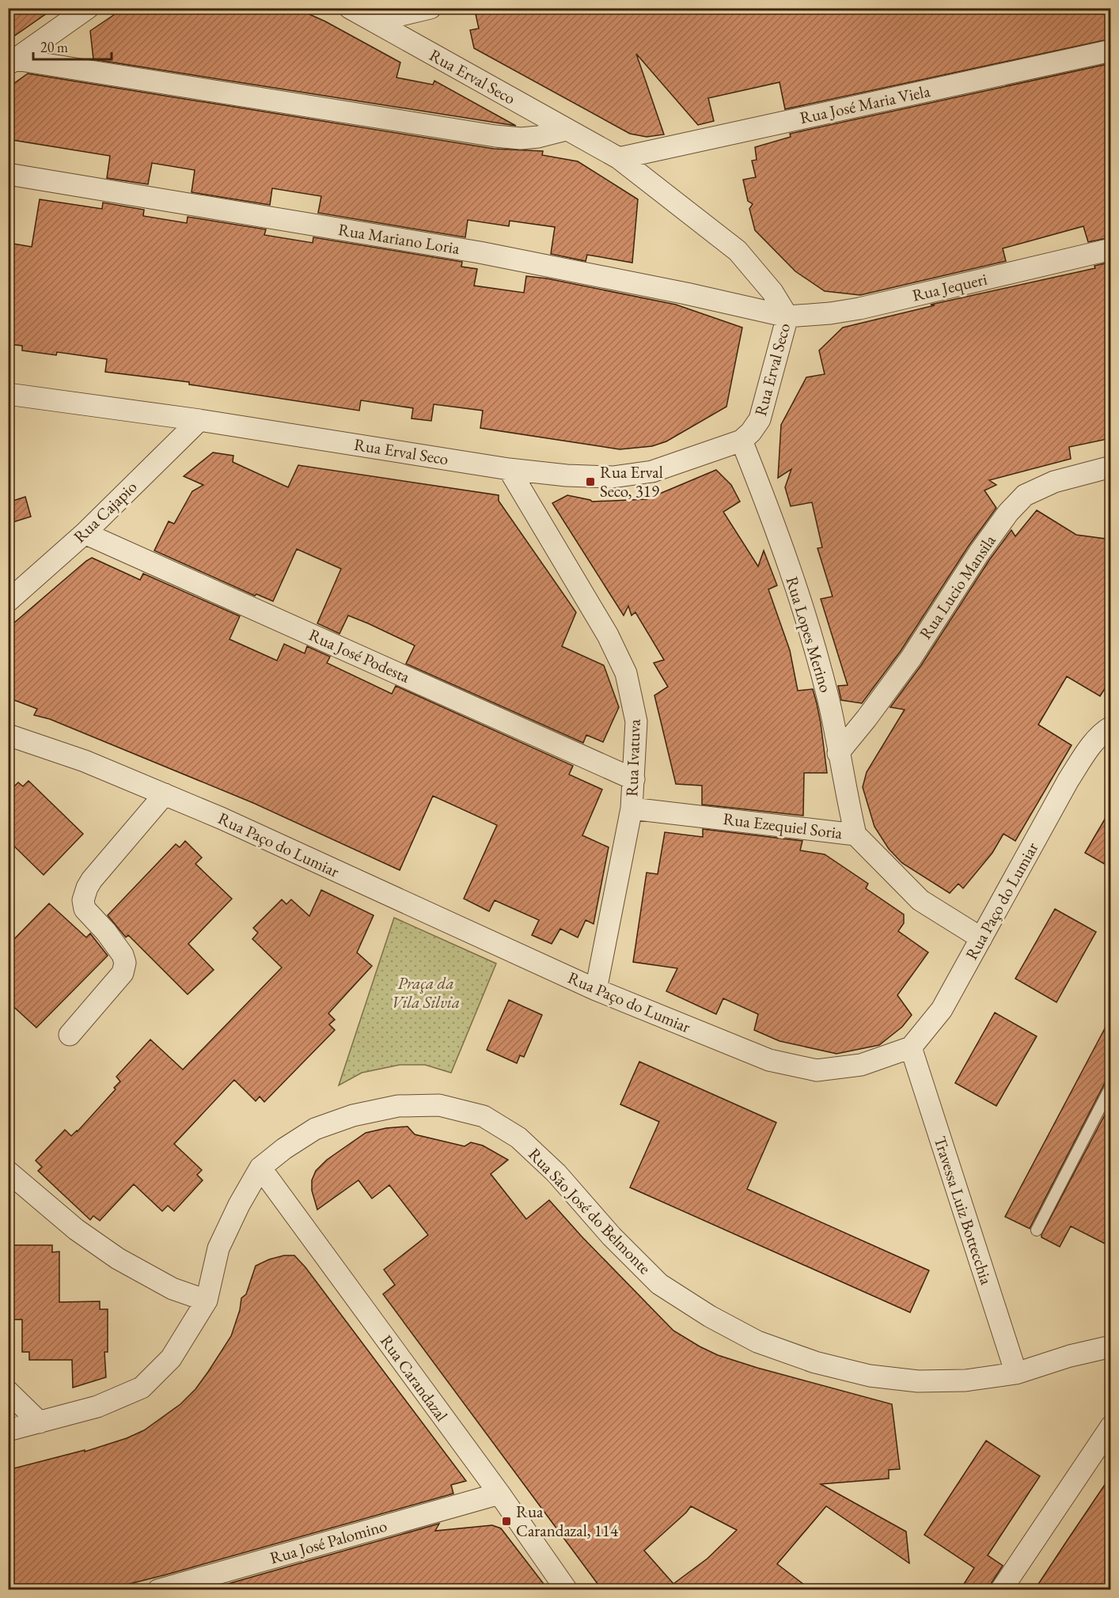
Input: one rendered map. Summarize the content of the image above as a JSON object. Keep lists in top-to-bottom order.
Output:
{
  "streets": {
    "street": [
      "Rua Erval Seco",
      "Rua José Maria Viela",
      "Rua Mariano Loria",
      "Rua Jequeri",
      "Rua Cajapio",
      "Rua Lucio Mansila",
      "Rua Lopes Merino",
      "Rua José Podesta",
      "Rua Ivatuva",
      "Rua Ezequiel Soria",
      "Rua Paço do Lumiar",
      "Travessa Luiz Bottecchia",
      "Rua São José do Belmonte",
      "Rua Carandazal",
      "Rua José Palomino"
    ]
  },
  "crossings": [
    ["Rua Erval Seco", "Rua José Maria Viela"],
    ["Rua Erval Seco", "Rua Mariano Loria"],
    ["Rua Erval Seco", "Rua Jequeri"],
    ["Rua Erval Seco", "Rua Cajapio"],
    ["Rua Erval Seco", "Rua Lopes Merino"],
    ["Rua Erval Seco", "Rua Ivatuva"],
    ["Rua Mariano Loria", "Rua Jequeri"],
    ["Rua Cajapio", "Rua José Podesta"],
    ["Rua Lucio Mansila", "Rua Lopes Merino"],
    ["Rua Lopes Merino", "Rua Ezequiel Soria"],
    ["Rua José Podesta", "Rua Ivatuva"],
    ["Rua Ivatuva", "Rua Ezequiel Soria"],
    ["Rua Ivatuva", "Rua Paço do Lumiar"],
    ["Rua Ezequiel Soria", "Rua Paço do Lumiar"],
    ["Rua Paço do Lumiar", "Travessa Luiz Bottecchia"],
    ["Travessa Luiz Bottecchia", "Rua São José do Belmonte"],
    ["Rua São José do Belmonte", "Rua Carandazal"],
    ["Rua Carandazal", "Rua José Palomino"]
  ],
  "parks": ["Praça da Vila Silvia"],
  "places": {
    "transit": ["Rua Erval Seco, 319", "Rua Carandazal, 114"]
  },
  "scale_bar": "20 m"
}
